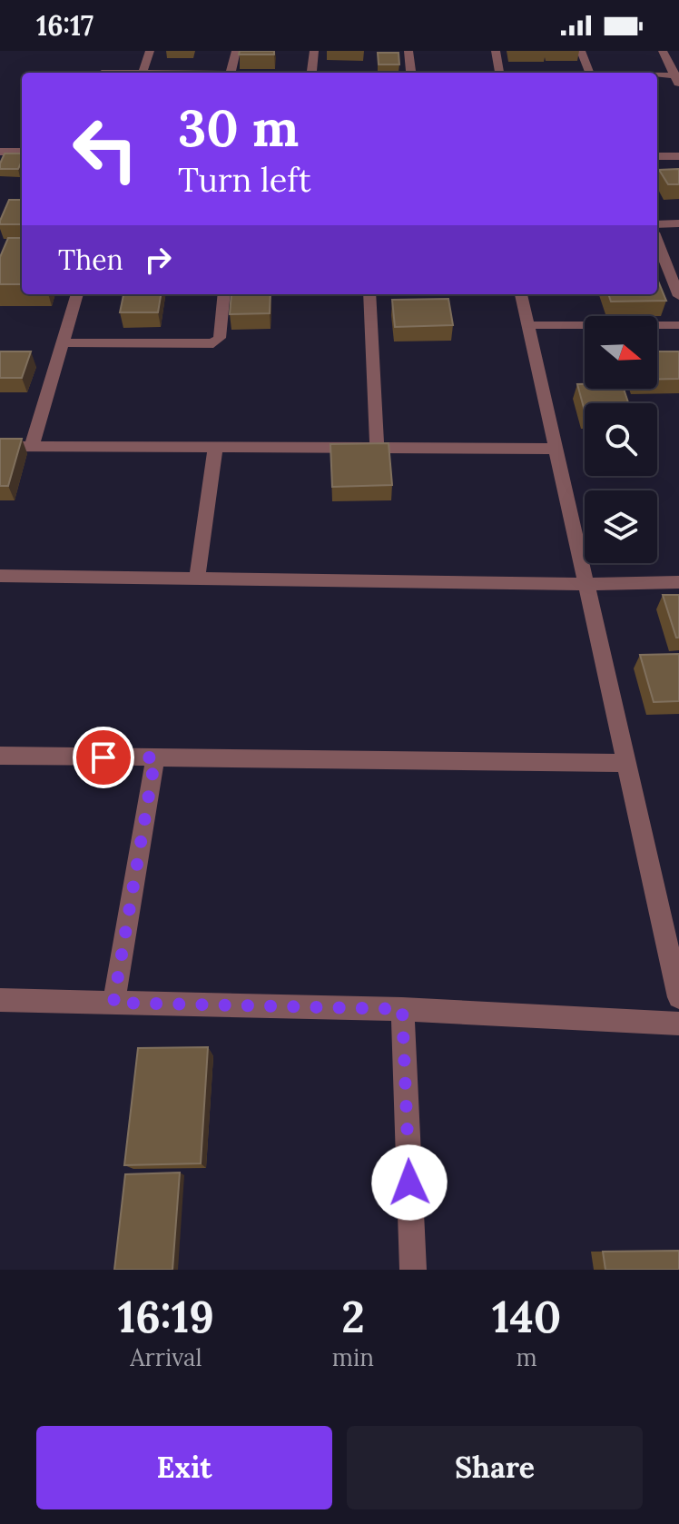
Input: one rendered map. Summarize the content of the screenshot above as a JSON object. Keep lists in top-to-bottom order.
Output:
{
  "north": "right",
  "page": {
    "status": "16:17",
    "turn": ["30 m", "Turn left"],
    "then": "Then",
    "eta": [
      "16:19",
      "Arrival",
      "2",
      "min",
      "140",
      "m"
    ],
    "buttons": ["Exit", "Share"]
  }
}
